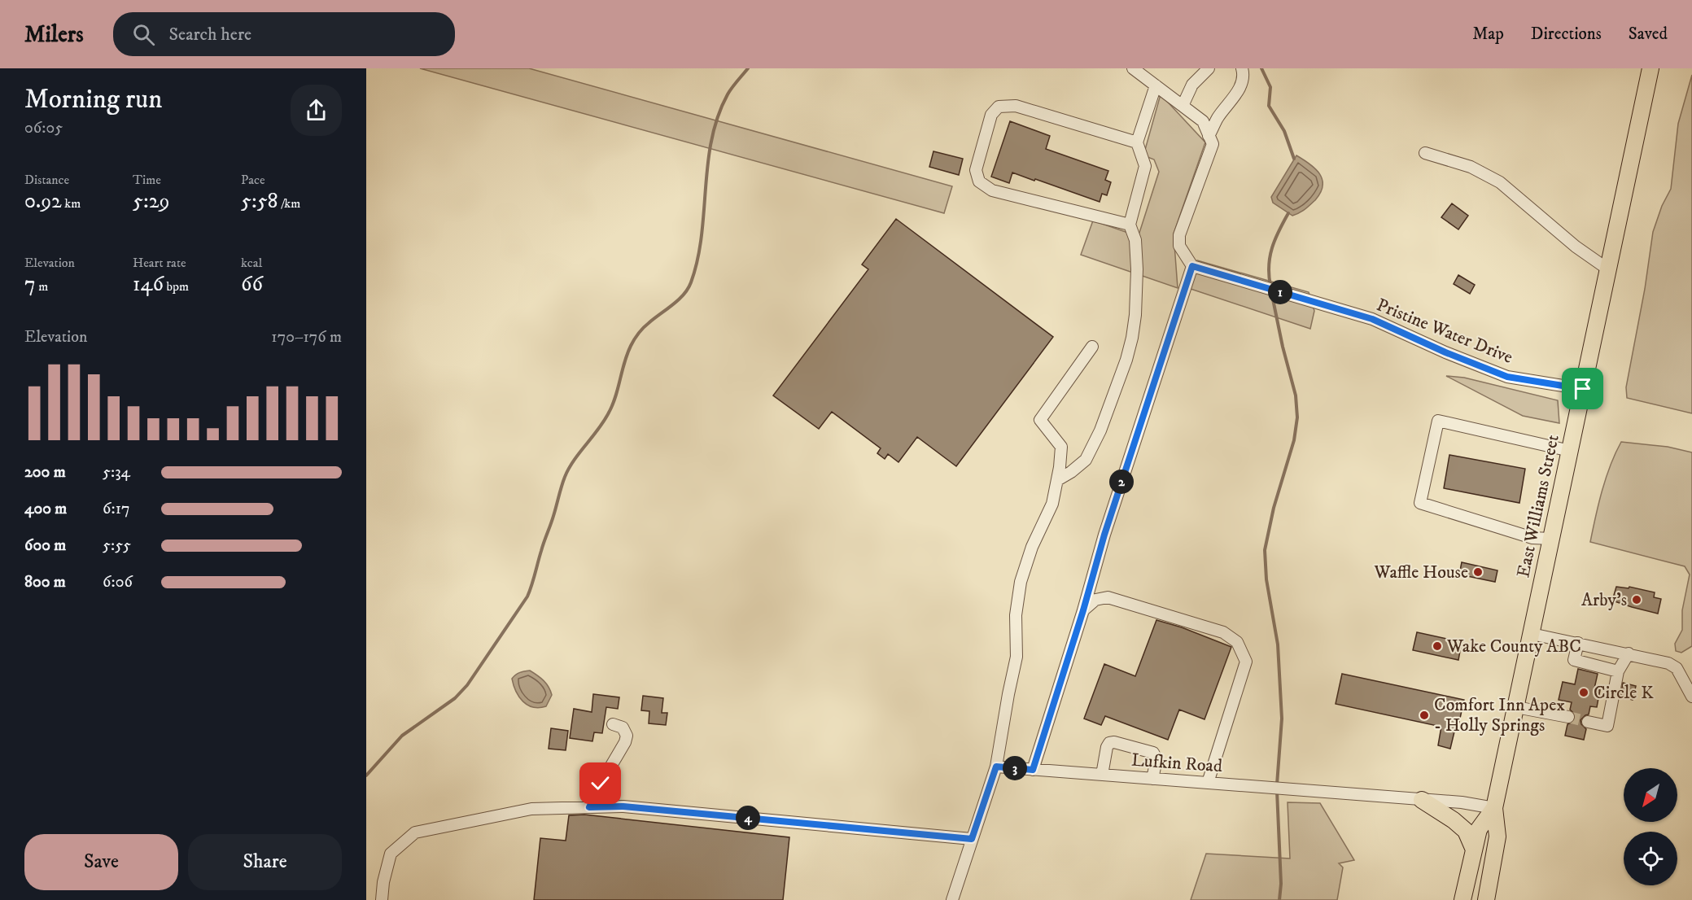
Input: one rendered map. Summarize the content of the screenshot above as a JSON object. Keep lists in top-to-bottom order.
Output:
{
  "streets": {
    "highway": ["East Williams Street"],
    "street": ["Pristine Water Drive", "Lufkin Road"]
  },
  "crossings": [
    ["Pristine Water Drive", "East Williams Street"],
    ["East Williams Street", "Lufkin Road"]
  ],
  "places": [
    "Waffle House",
    "Arby's",
    "Wake County ABC",
    "Circle K",
    "Comfort Inn Apex - Holly Springs"
  ],
  "north": "bottom left",
  "page": {
    "header": "Milers",
    "search": "Search here",
    "nav": ["Map", "Directions", "Saved"],
    "heading": ["Morning run", "06:05"],
    "stats": [
      ["Distance", "0.92 km"],
      ["Time", "5:29"],
      ["Pace", "5:58 /km"],
      ["Elevation", "7 m"],
      ["Heart rate", "146 bpm"],
      ["kcal", "66"]
    ],
    "pins": [
      "1",
      "2",
      "3",
      "4"
    ],
    "chart": ["Elevation", "170–176 m"],
    "list": [
      {
        "name": "200 m",
        "note": "5:34"
      },
      {
        "name": "400 m",
        "note": "6:17"
      },
      {
        "name": "600 m",
        "note": "5:55"
      },
      {
        "name": "800 m",
        "note": "6:06"
      }
    ],
    "buttons": ["Save", "Share"]
  }
}
